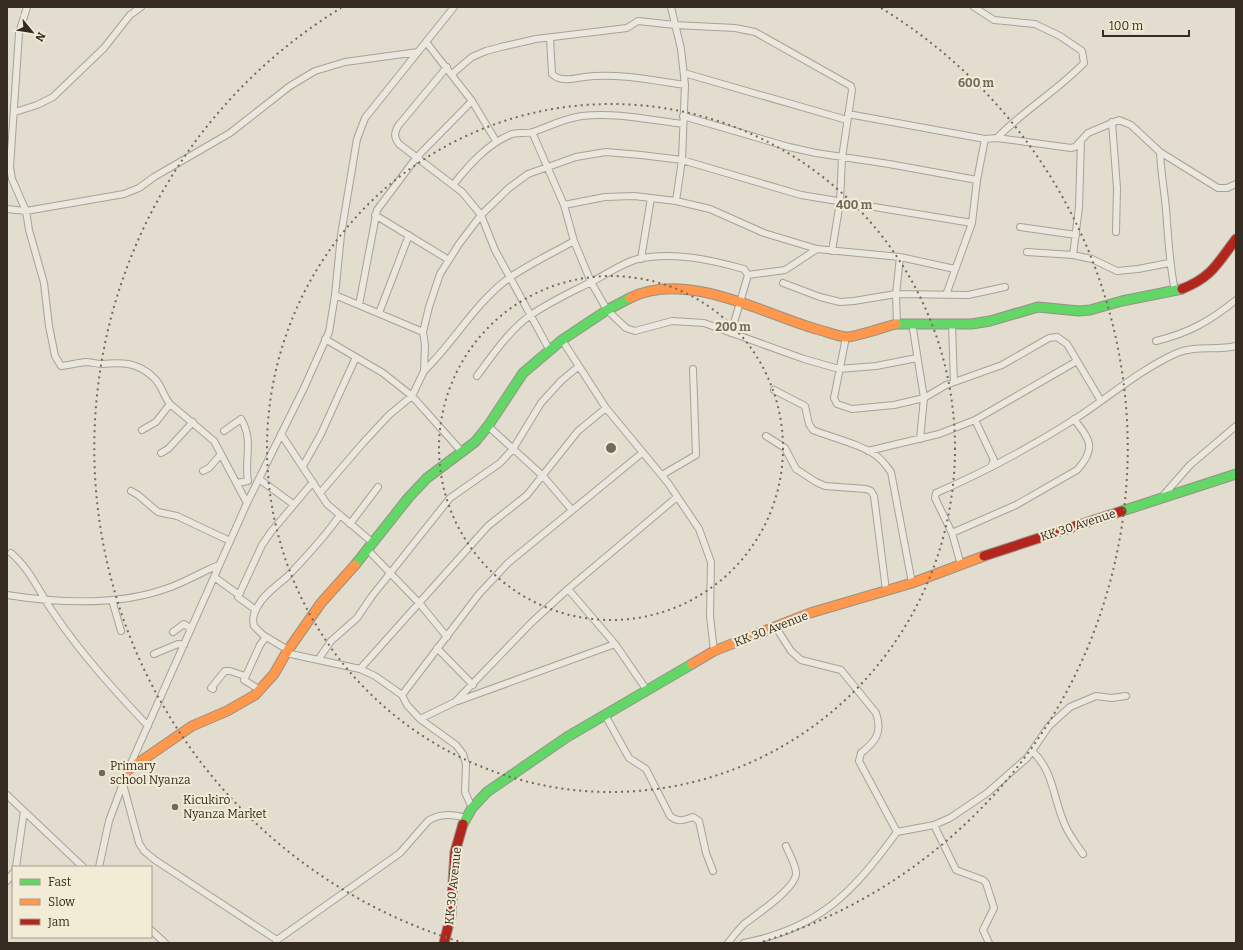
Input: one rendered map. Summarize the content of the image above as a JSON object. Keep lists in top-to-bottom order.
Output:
{
  "streets": {
    "street": ["KK 30 Avenue"]
  },
  "places": ["Primary school Nyanza", "Kicukiro Nyanza Market"],
  "legend": ["Fast", "Slow", "Jam"],
  "scale_bar": "100 m",
  "north": "bottom right",
  "rings": ["600 m", "400 m", "200 m"]
}
